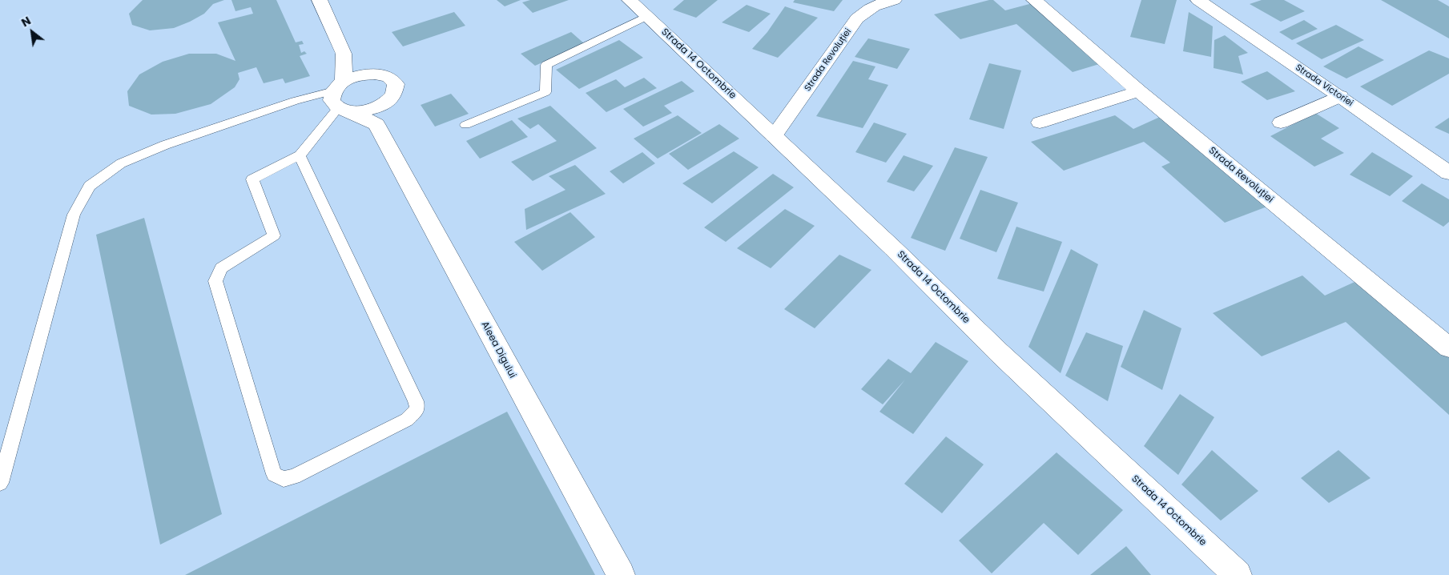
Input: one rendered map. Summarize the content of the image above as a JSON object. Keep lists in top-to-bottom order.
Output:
{
  "streets": {
    "street": [
      "Strada Revoluției",
      "Strada 14 Octombrie",
      "Strada Victoriei",
      "Aleea Digului"
    ]
  },
  "crossings": [
    ["Strada Revoluției", "Strada 14 Octombrie"]
  ],
  "north": "top left"
}
